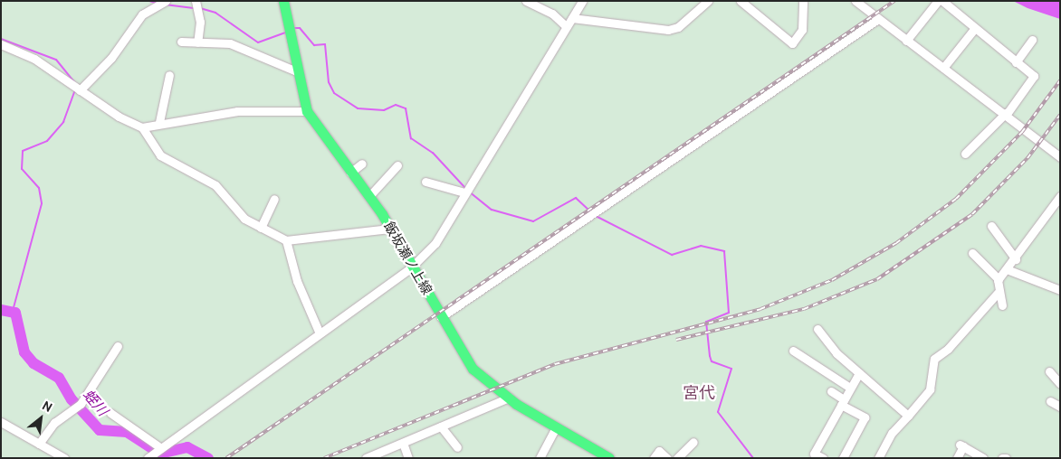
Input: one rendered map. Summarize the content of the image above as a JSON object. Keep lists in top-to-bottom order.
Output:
{
  "streets": {
    "main road": ["飯坂瀬ノ上線"]
  },
  "districts": ["宮代"],
  "water": ["蛭川"],
  "north": "top right"
}
